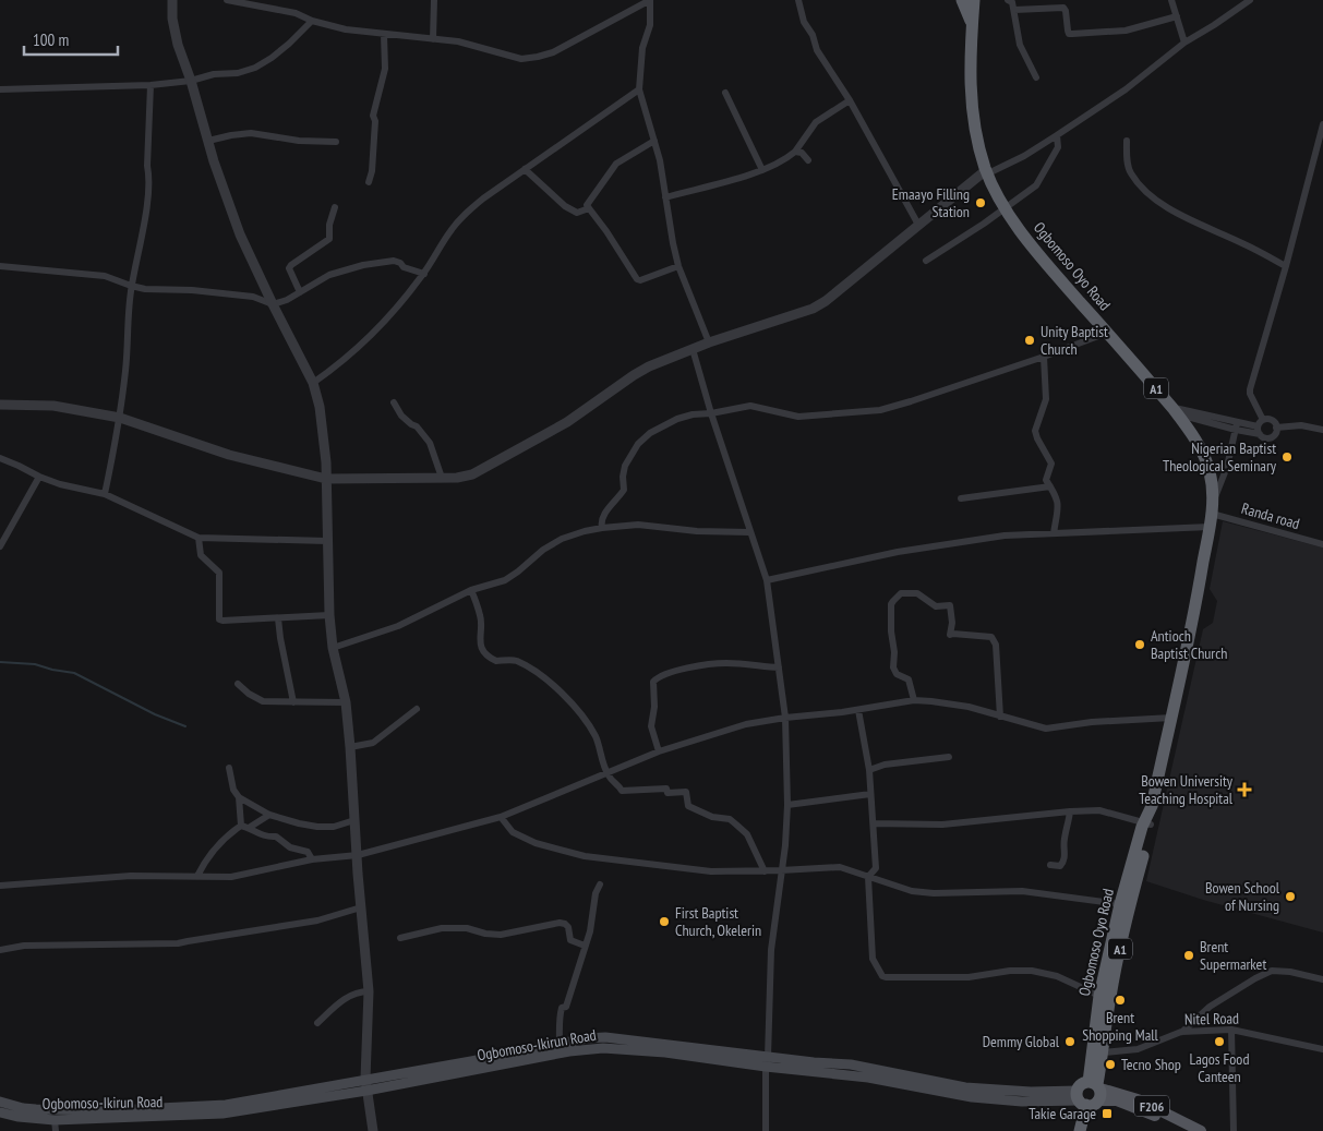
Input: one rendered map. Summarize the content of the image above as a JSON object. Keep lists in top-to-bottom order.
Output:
{
  "streets": {
    "highway": ["Ogbomoso Oyo Road", "A1"],
    "main road": ["Ogbomoso-Ikirun Road", "F206"],
    "street": ["Randa road", "Nitel Road"]
  },
  "crossings": [
    ["Ogbomoso Oyo Road", "Randa road"],
    ["Ogbomoso Oyo Road", "Nitel Road"],
    ["Ogbomoso Oyo Road", "F206"]
  ],
  "places": {
    "other": [
      "Emaayo Filling Station",
      "Unity Baptist Church",
      "Nigerian Baptist Theological Seminary",
      "Antioch Baptist Church",
      "Bowen School of Nursing",
      "First Baptist Church, Okelerin",
      "Brent Supermarket",
      "Brent Shopping Mall",
      "Demmy Global",
      "Lagos Food Canteen",
      "Tecno Shop"
    ],
    "health": ["Bowen University Teaching Hospital"],
    "transit": ["Takie Garage"]
  },
  "scale_bar": "100 m"
}
